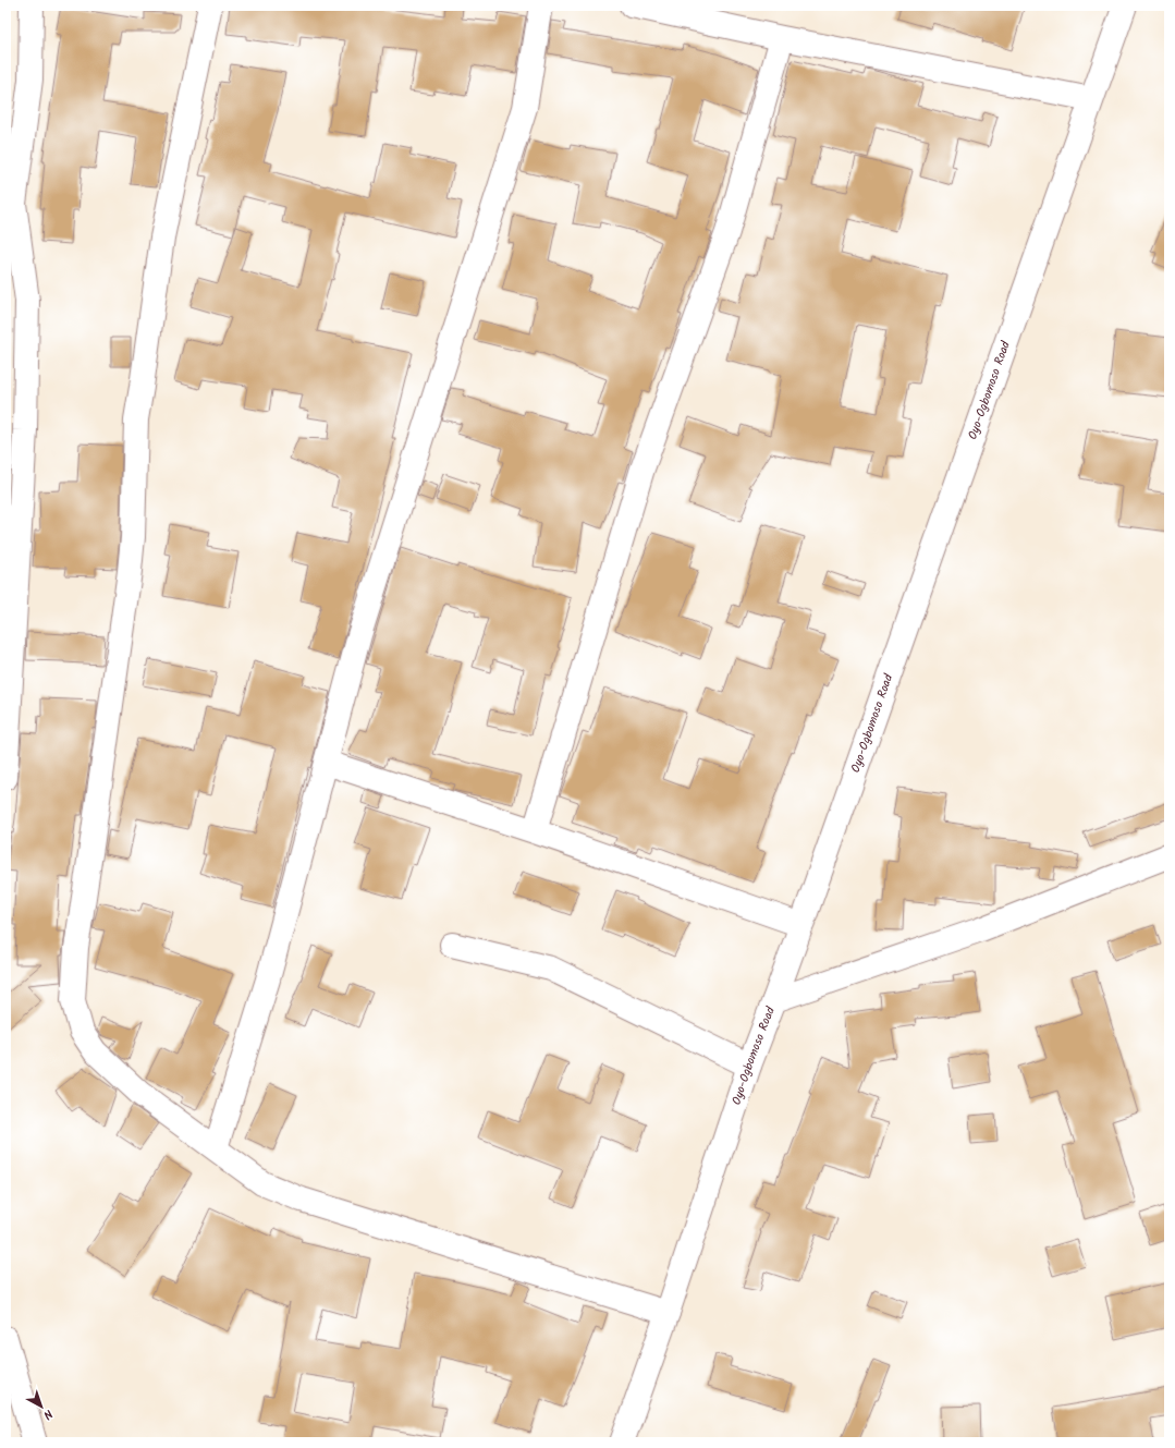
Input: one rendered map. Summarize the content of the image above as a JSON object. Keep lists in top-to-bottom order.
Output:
{
  "streets": {
    "main road": ["Oyo-Ogbomoso Road"]
  },
  "north": "bottom right"
}
